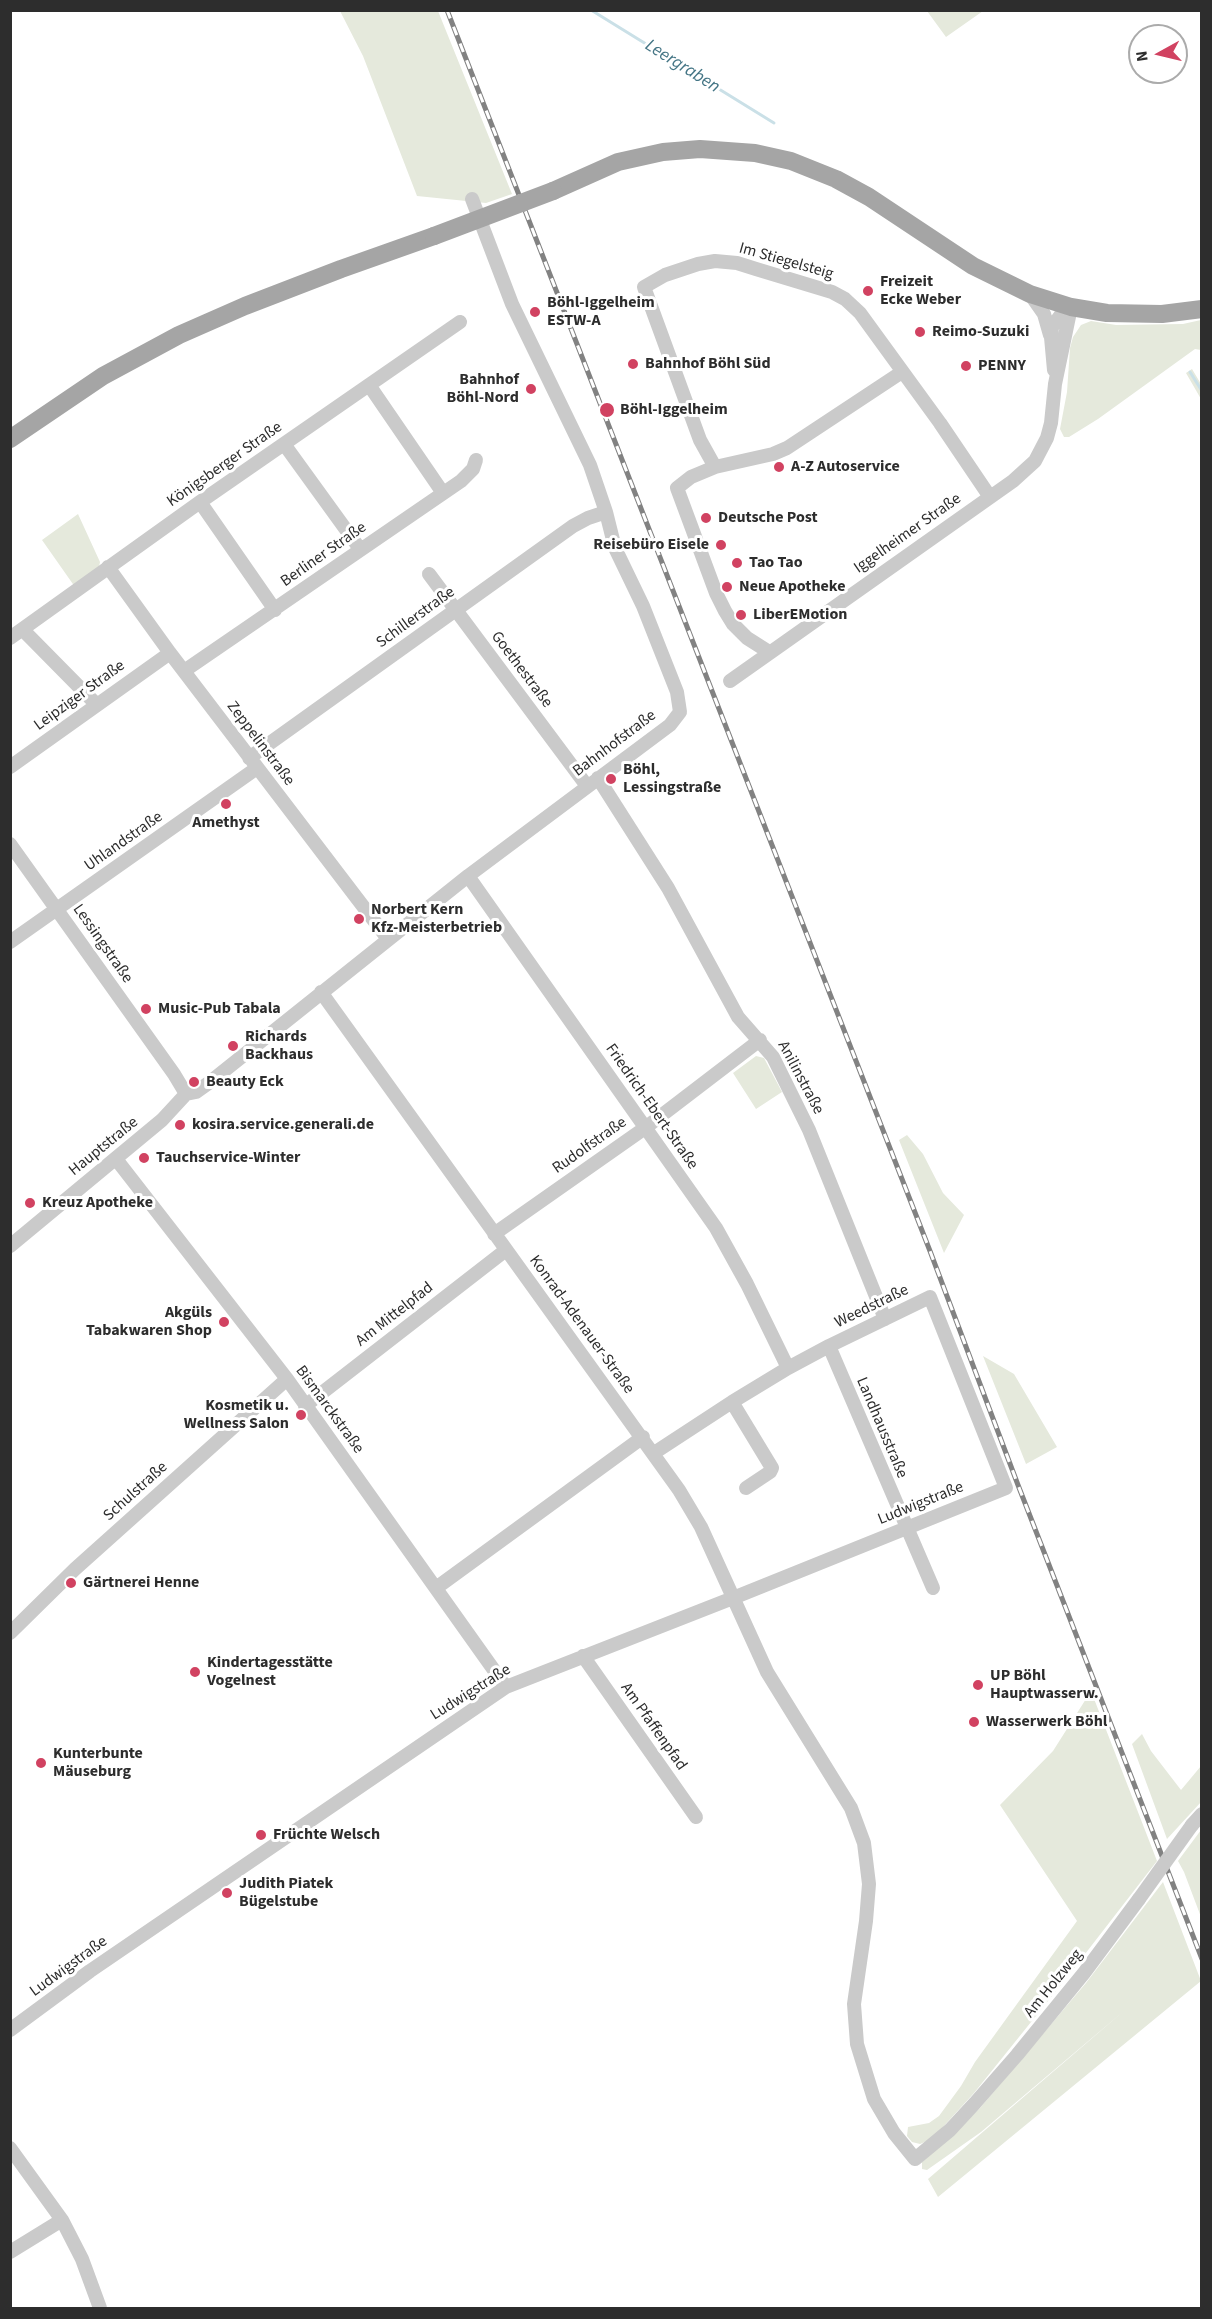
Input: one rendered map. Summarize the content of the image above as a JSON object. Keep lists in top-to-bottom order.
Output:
{
  "streets": {
    "street": [
      "Im Stiegelsteig",
      "Königsberger Straße",
      "Iggelheimer Straße",
      "Berliner Straße",
      "Schillerstraße",
      "Goethestraße",
      "Leipziger Straße",
      "Zeppelinstraße",
      "Bahnhofstraße",
      "Uhlandstraße",
      "Lessingstraße",
      "Anilinstraße",
      "Friedrich-Ebert-Straße",
      "Rudolfstraße",
      "Hauptstraße",
      "Weedstraße",
      "Am Mittelpfad",
      "Konrad-Adenauer-Straße",
      "Bismarckstraße",
      "Landhausstraße",
      "Schulstraße",
      "Ludwigstraße",
      "Am Pfaffenpfad",
      "Am Holzweg"
    ]
  },
  "crossings": [
    ["Im Stiegelsteig", "Iggelheimer Straße"],
    ["Königsberger Straße", "Zeppelinstraße"],
    ["Berliner Straße", "Zeppelinstraße"],
    ["Schillerstraße", "Goethestraße"],
    ["Schillerstraße", "Zeppelinstraße"],
    ["Schillerstraße", "Bahnhofstraße"],
    ["Schillerstraße", "Uhlandstraße"],
    ["Goethestraße", "Bahnhofstraße"],
    ["Goethestraße", "Anilinstraße"],
    ["Leipziger Straße", "Zeppelinstraße"],
    ["Zeppelinstraße", "Bahnhofstraße"],
    ["Zeppelinstraße", "Uhlandstraße"],
    ["Bahnhofstraße", "Lessingstraße"],
    ["Bahnhofstraße", "Anilinstraße"],
    ["Bahnhofstraße", "Friedrich-Ebert-Straße"],
    ["Bahnhofstraße", "Hauptstraße"],
    ["Bahnhofstraße", "Konrad-Adenauer-Straße"],
    ["Uhlandstraße", "Lessingstraße"],
    ["Lessingstraße", "Hauptstraße"],
    ["Anilinstraße", "Rudolfstraße"],
    ["Anilinstraße", "Weedstraße"],
    ["Friedrich-Ebert-Straße", "Rudolfstraße"],
    ["Friedrich-Ebert-Straße", "Weedstraße"],
    ["Rudolfstraße", "Konrad-Adenauer-Straße"],
    ["Hauptstraße", "Bismarckstraße"],
    ["Weedstraße", "Konrad-Adenauer-Straße"],
    ["Weedstraße", "Landhausstraße"],
    ["Weedstraße", "Ludwigstraße"],
    ["Am Mittelpfad", "Konrad-Adenauer-Straße"],
    ["Am Mittelpfad", "Bismarckstraße"],
    ["Konrad-Adenauer-Straße", "Ludwigstraße"],
    ["Konrad-Adenauer-Straße", "Am Holzweg"],
    ["Bismarckstraße", "Schulstraße"],
    ["Bismarckstraße", "Ludwigstraße"],
    ["Landhausstraße", "Ludwigstraße"],
    ["Ludwigstraße", "Am Pfaffenpfad"]
  ],
  "water": ["Leergraben"],
  "places": [
    "Freizeit Ecke Weber",
    "Böhl-Iggelheim ESTW-A",
    "Reimo-Suzuki",
    "Bahnhof Böhl Süd",
    "PENNY",
    "Bahnhof Böhl-Nord",
    "Böhl-Iggelheim",
    "A-Z Autoservice",
    "Deutsche Post",
    "Reisebüro Eisele",
    "Tao Tao",
    "Neue Apotheke",
    "LiberEMotion",
    "Böhl, Lessingstraße",
    "Amethyst",
    "Norbert Kern Kfz-Meisterbetrieb",
    "Music-Pub Tabala",
    "Richards Backhaus",
    "Beauty Eck",
    "kosira.service.generali.de",
    "Tauchservice-Winter",
    "Kreuz Apotheke",
    "Akgüls Tabakwaren Shop",
    "Kosmetik u. Wellness Salon",
    "Gärtnerei Henne",
    "Kindertagesstätte Vogelnest",
    "UP Böhl Hauptwasserw.",
    "Wasserwerk Böhl",
    "Kunterbunte Mäuseburg",
    "Früchte Welsch",
    "Judith Piatek Bügelstube"
  ],
  "north": "left"
}
